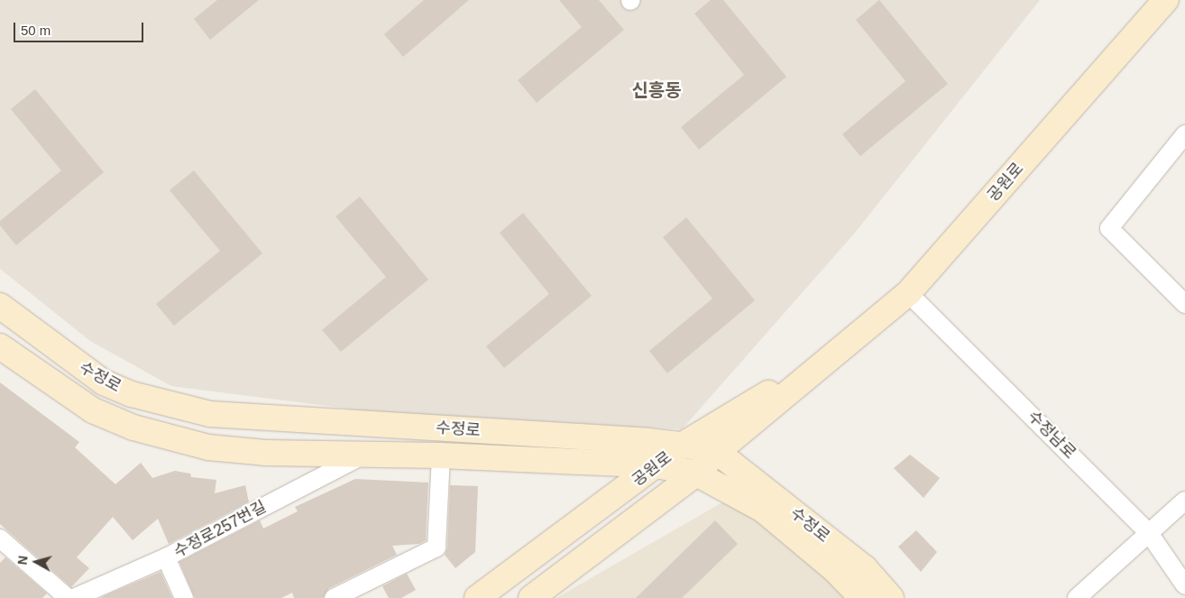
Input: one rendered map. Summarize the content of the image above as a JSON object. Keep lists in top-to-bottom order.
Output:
{
  "streets": {
    "main road": ["공원로", "수정로"],
    "street": ["수정남로", "수정로257번길"]
  },
  "crossings": [
    ["공원로", "수정로"],
    ["공원로", "수정남로"],
    ["수정로", "수정로257번길"]
  ],
  "districts": ["신흥동"],
  "scale_bar": "50 m",
  "north": "left"
}
